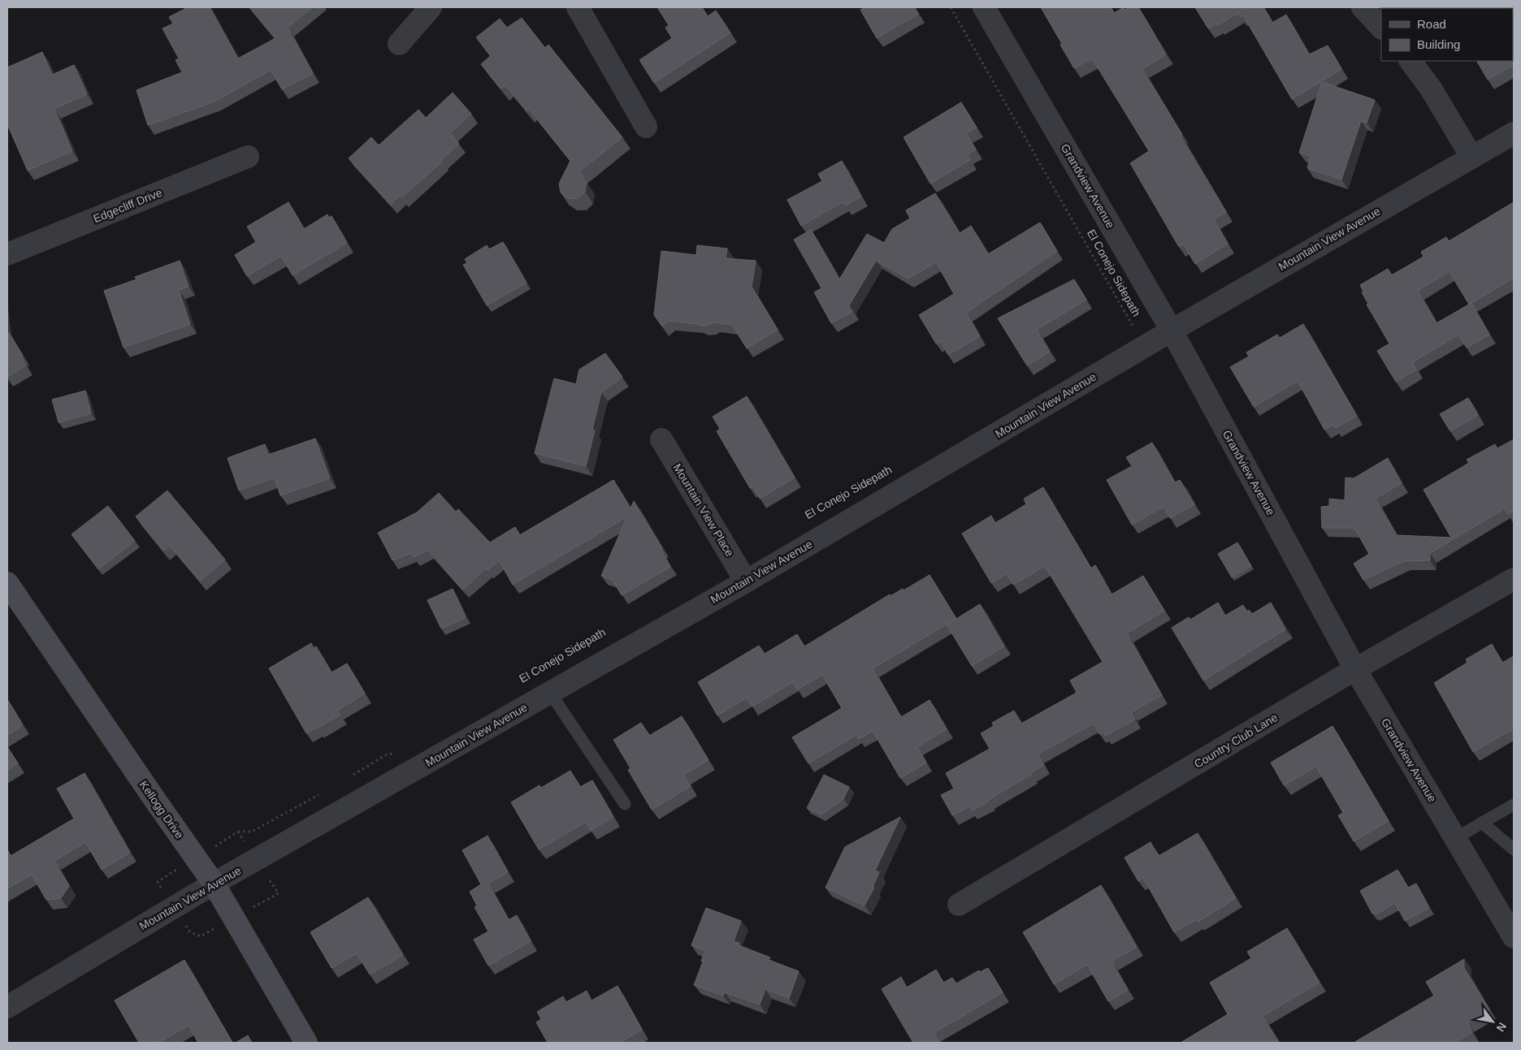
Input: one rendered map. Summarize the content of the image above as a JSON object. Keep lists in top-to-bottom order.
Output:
{
  "streets": {
    "main road": ["Kellogg Drive"],
    "street": [
      "Grandview Avenue",
      "Edgecliff Drive",
      "Mountain View Avenue",
      "Mountain View Place",
      "Country Club Lane"
    ],
    "path": ["El Conejo Sidepath"]
  },
  "crossings": [
    ["Grandview Avenue", "Mountain View Avenue"],
    ["Grandview Avenue", "Country Club Lane"],
    ["Mountain View Avenue", "Mountain View Place"],
    ["Mountain View Avenue", "Kellogg Drive"]
  ],
  "legend": ["Road", "Building"],
  "north": "bottom right"
}
